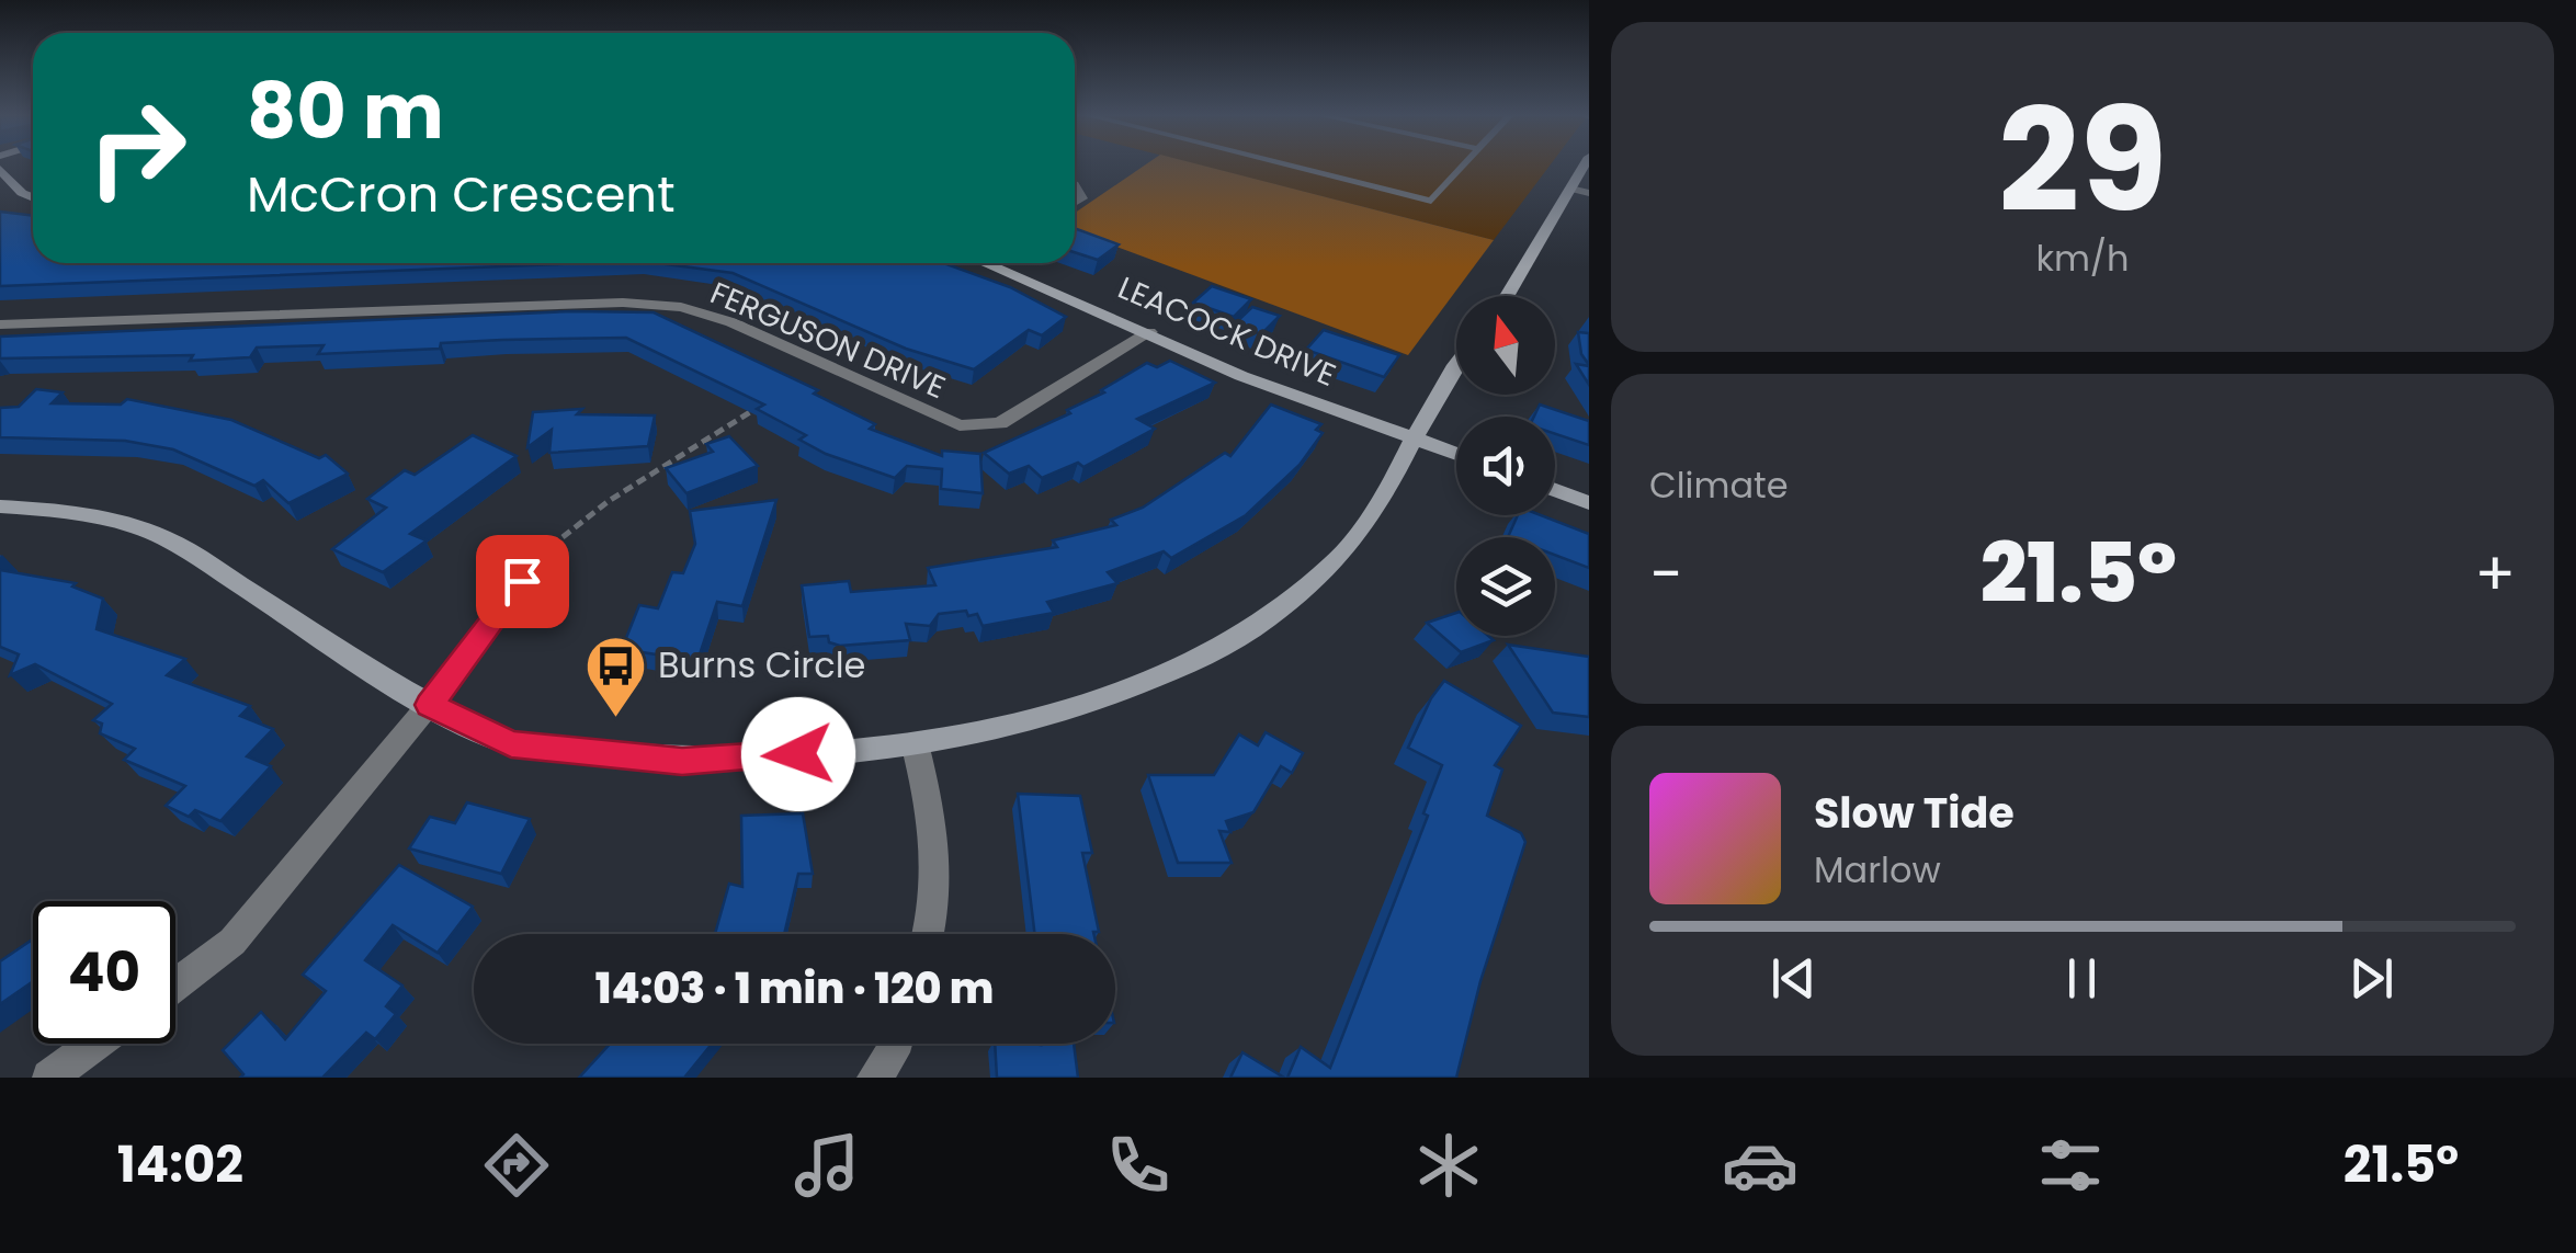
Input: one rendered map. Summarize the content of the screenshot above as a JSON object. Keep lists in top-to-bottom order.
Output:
{
  "streets": {
    "street": ["LEACOCK DRIVE", "FERGUSON DRIVE"]
  },
  "crossings": [
    ["LEACOCK DRIVE", "FERGUSON DRIVE"]
  ],
  "places": {
    "bus stop": ["Burns Circle"]
  },
  "north": "top",
  "page": {
    "tile": [
      ["29", "km/h"],
      "Climate"
    ],
    "turn": ["80 m", "McCron Crescent"],
    "heat": ["−", "21.5°", "+"],
    "song": ["Slow Tide", "Marlow"],
    "limit": "40",
    "trip": "14:03 · 1 min · 120 m",
    "tabs": ["14:02", "21.5°"]
  }
}
